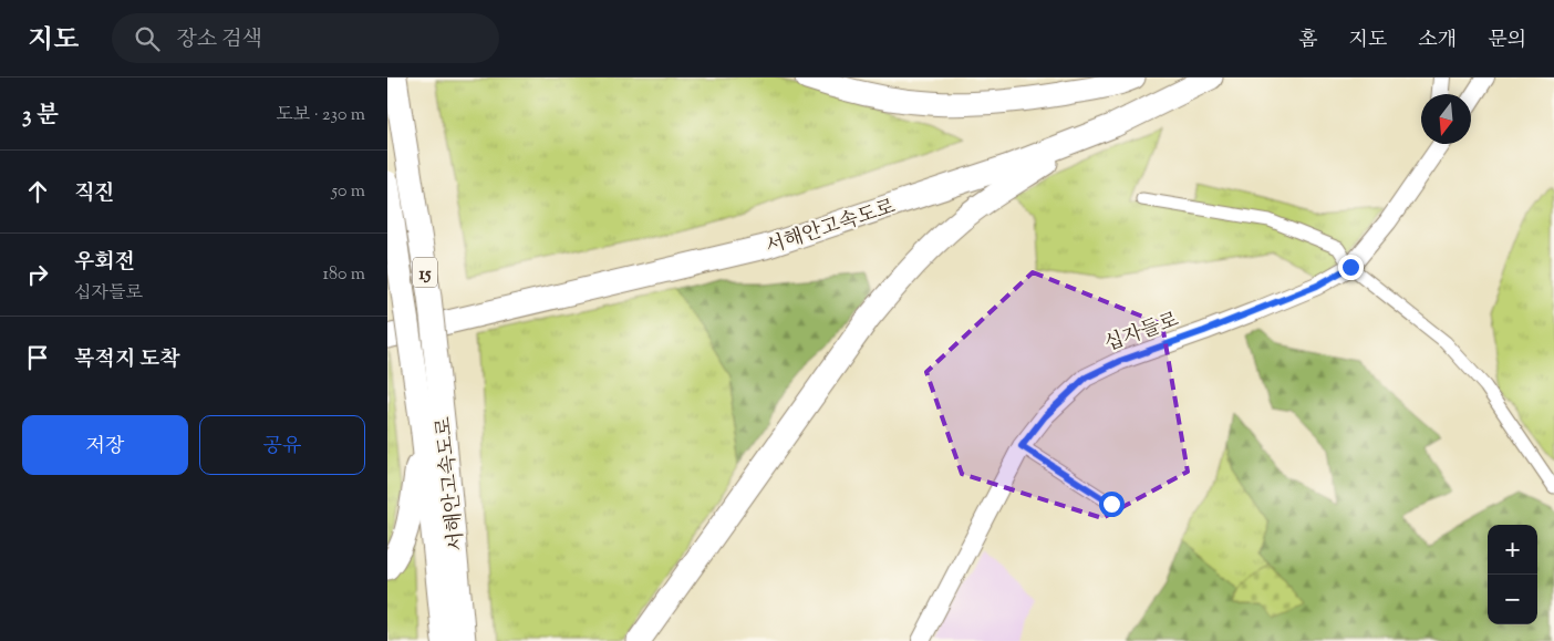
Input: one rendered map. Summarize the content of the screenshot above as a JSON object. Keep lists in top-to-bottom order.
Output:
{
  "streets": {
    "highway": ["서해안고속도로", "15"],
    "main road": ["십자들로"]
  },
  "north": "bottom",
  "page": {
    "header": "지도",
    "search": "장소 검색",
    "nav": [
      "홈",
      "지도",
      "소개",
      "문의"
    ],
    "heading": ["3 분", "도보 · 230 m"],
    "list": [
      ["직진", "50 m"],
      ["우회전", "십자들로", "180 m"],
      "목적지 도착"
    ],
    "buttons": ["저장", "공유"],
    "map_buttons": ["+", "−"]
  }
}
